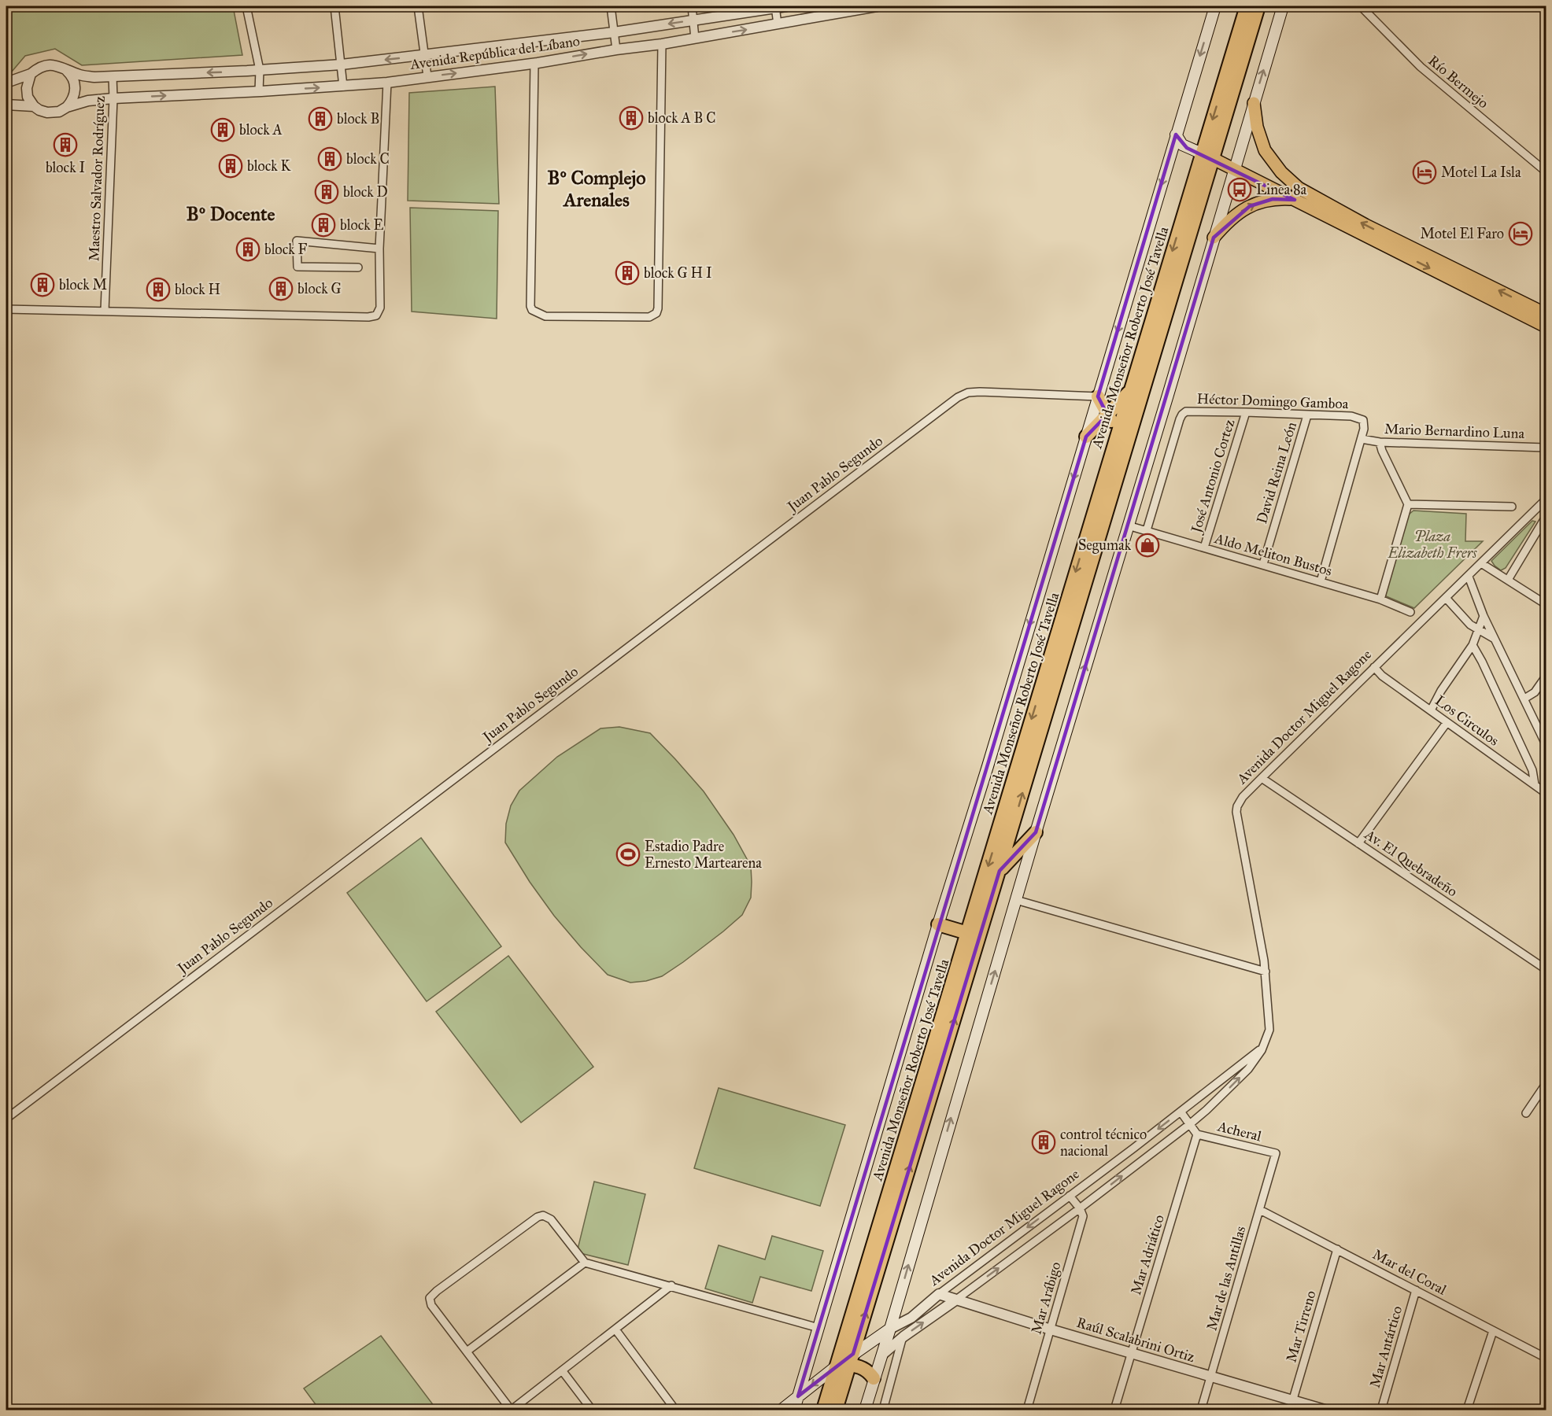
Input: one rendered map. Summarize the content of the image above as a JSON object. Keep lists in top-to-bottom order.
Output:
{
  "streets": {
    "highway": ["Avenida Monseñor Roberto José Tavella"],
    "main road": ["Avenida Doctor Miguel Ragone"],
    "street": [
      "Avenida República del Líbano",
      "Río Bermejo",
      "Maestro Salvador Rodríguez",
      "Héctor Domingo Gamboa",
      "Mario Bernardino Luna",
      "David Reina León",
      "Juan Pablo Segundo",
      "José Antonio Cortez",
      "Aldo Meliton Bustos",
      "Los Circulos",
      "Av. El Quebradeño",
      "Acheral",
      "Mar Adriático",
      "Mar del Coral",
      "Mar de las Antillas",
      "Mar Arábigo",
      "Mar Tirreno",
      "Raúl Scalabrini Ortiz",
      "Mar Antártico"
    ]
  },
  "crossings": [
    ["Avenida República del Líbano", "Maestro Salvador Rodríguez"],
    ["Avenida Monseñor Roberto José Tavella", "Avenida Doctor Miguel Ragone"],
    ["Héctor Domingo Gamboa", "Mario Bernardino Luna"],
    ["Héctor Domingo Gamboa", "David Reina León"],
    ["Héctor Domingo Gamboa", "José Antonio Cortez"],
    ["Héctor Domingo Gamboa", "Aldo Meliton Bustos"],
    ["David Reina León", "Aldo Meliton Bustos"],
    ["José Antonio Cortez", "Aldo Meliton Bustos"],
    ["Avenida Doctor Miguel Ragone", "Los Circulos"],
    ["Avenida Doctor Miguel Ragone", "Av. El Quebradeño"],
    ["Avenida Doctor Miguel Ragone", "Mar Arábigo"],
    ["Avenida Doctor Miguel Ragone", "Raúl Scalabrini Ortiz"],
    ["Acheral", "Mar Adriático"],
    ["Acheral", "Mar de las Antillas"],
    ["Mar Adriático", "Raúl Scalabrini Ortiz"],
    ["Mar del Coral", "Mar de las Antillas"],
    ["Mar del Coral", "Mar Tirreno"],
    ["Mar del Coral", "Mar Antártico"],
    ["Mar de las Antillas", "Raúl Scalabrini Ortiz"],
    ["Mar Arábigo", "Raúl Scalabrini Ortiz"],
    ["Mar Tirreno", "Raúl Scalabrini Ortiz"]
  ],
  "districts": ["Bº Complejo Arenales", "Bº Docente"],
  "parks": ["Plaza Elizabeth Frers"],
  "places": {
    "building": [
      "block A B C",
      "block B",
      "block A",
      "block I",
      "block C",
      "block K",
      "block D",
      "block E",
      "block F",
      "block G H I",
      "block M",
      "block G",
      "block H",
      "control técnico nacional"
    ],
    "hotel": ["Motel La Isla", "Motel El Faro"],
    "bus stop": ["Linea 8a"],
    "shop": ["Segumak"],
    "sports": ["Estadio Padre Ernesto Martearena"]
  }
}
